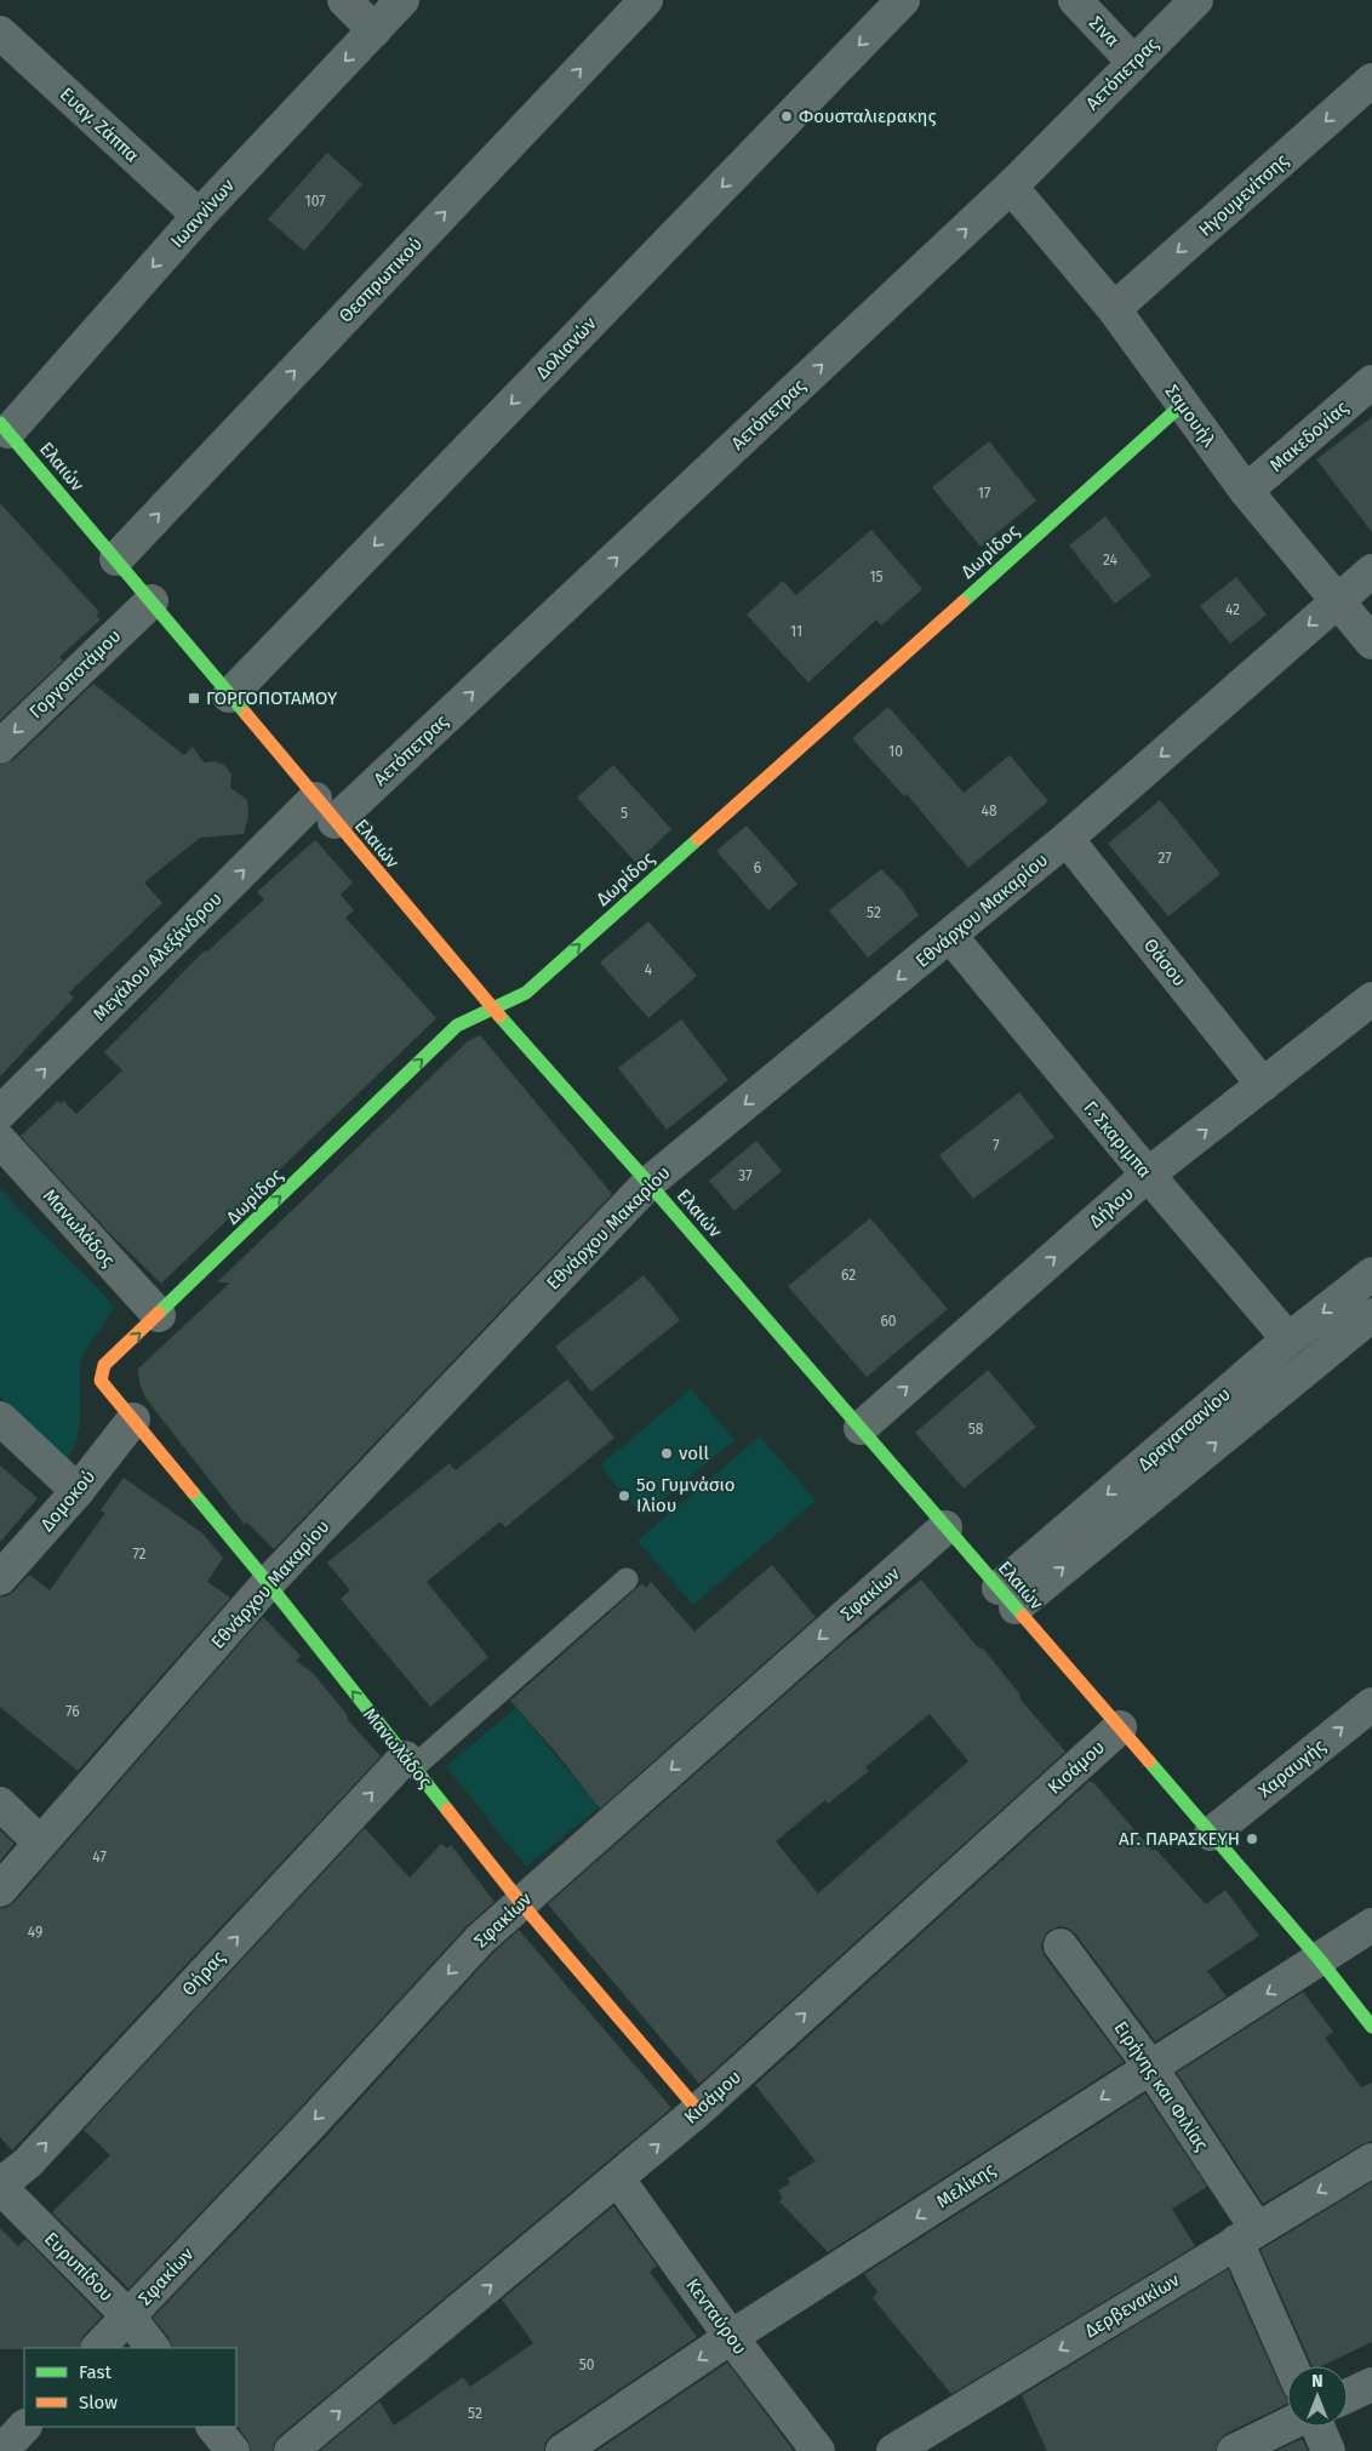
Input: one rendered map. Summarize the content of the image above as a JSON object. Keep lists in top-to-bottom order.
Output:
{
  "streets": {
    "street": [
      "Σινα",
      "Αετόπετρας",
      "Ευαγ. Ζάππα",
      "Ηγουμενίτσης",
      "Ιωαννίνων",
      "Θεσπρωτικού",
      "Δολιανών",
      "Σαμουήλ",
      "Μακεδονίας",
      "Ελαιών",
      "Δωρίδος",
      "Γοργοποτάμου",
      "Εθνάρχου Μακαρίου",
      "Μεγάλου Αλεξάνδρου",
      "Θάσου",
      "Γ. Σκαριμπα",
      "Δήλου",
      "Μανωλάδος",
      "Δραγατσανίου",
      "Δομοκού",
      "Σφακίων",
      "Κισάμου",
      "Χαραυγής",
      "Θήρας",
      "Ειρήνης και Φιλίας",
      "Μελίκης",
      "Ευρυπίδου",
      "Δερβενακίων",
      "Κενταύρου"
    ]
  },
  "crossings": [
    ["Σινα", "Αετόπετρας"],
    ["Αετόπετρας", "Σαμουήλ"],
    ["Αετόπετρας", "Ελαιών"],
    ["Αετόπετρας", "Μεγάλου Αλεξάνδρου"],
    ["Ευαγ. Ζάππα", "Ιωαννίνων"],
    ["Ηγουμενίτσης", "Σαμουήλ"],
    ["Ιωαννίνων", "Ελαιών"],
    ["Θεσπρωτικού", "Ελαιών"],
    ["Δολιανών", "Ελαιών"],
    ["Σαμουήλ", "Μακεδονίας"],
    ["Σαμουήλ", "Δωρίδος"],
    ["Σαμουήλ", "Εθνάρχου Μακαρίου"],
    ["Ελαιών", "Δωρίδος"],
    ["Ελαιών", "Γοργοποτάμου"],
    ["Ελαιών", "Εθνάρχου Μακαρίου"],
    ["Ελαιών", "Μεγάλου Αλεξάνδρου"],
    ["Ελαιών", "Δήλου"],
    ["Ελαιών", "Δραγατσανίου"],
    ["Ελαιών", "Σφακίων"],
    ["Ελαιών", "Κισάμου"],
    ["Ελαιών", "Χαραυγής"],
    ["Ελαιών", "Μελίκης"],
    ["Δωρίδος", "Μανωλάδος"],
    ["Εθνάρχου Μακαρίου", "Θάσου"],
    ["Εθνάρχου Μακαρίου", "Γ. Σκαριμπα"],
    ["Εθνάρχου Μακαρίου", "Μανωλάδος"],
    ["Θάσου", "Δήλου"],
    ["Γ. Σκαριμπα", "Δήλου"],
    ["Γ. Σκαριμπα", "Δραγατσανίου"],
    ["Μανωλάδος", "Δομοκού"],
    ["Μανωλάδος", "Σφακίων"],
    ["Μανωλάδος", "Κισάμου"],
    ["Μανωλάδος", "Θήρας"],
    ["Σφακίων", "Ευρυπίδου"],
    ["Κισάμου", "Κενταύρου"],
    ["Θήρας", "Ευρυπίδου"],
    ["Ειρήνης και Φιλίας", "Μελίκης"],
    ["Ειρήνης και Φιλίας", "Δερβενακίων"],
    ["Μελίκης", "Κενταύρου"]
  ],
  "one_way": [
    "Αετόπετρας",
    "Ηγουμενίτσης",
    "Ιωαννίνων",
    "Θεσπρωτικού",
    "Δολιανών",
    "Δωρίδος",
    "Γοργοποτάμου",
    "Εθνάρχου Μακαρίου",
    "Μεγάλου Αλεξάνδρου",
    "Δήλου",
    "Σφακίων",
    "Κισάμου",
    "Χαραυγής",
    "Θήρας",
    "Μελίκης",
    "Δερβενακίων"
  ],
  "places": {
    "other": [
      "Φουσταλιερακης",
      "voll",
      "5ο Γυμνάσιο Ιλίου",
      "ΑΓ. ΠΑΡΑΣΚΕΥΗ"
    ],
    "transit": ["ΓΟΡΓΟΠΟΤΑΜΟΥ"]
  },
  "house_numbers": [
    "107",
    "17",
    "24",
    "15",
    "42",
    "11",
    "10",
    "48",
    "5",
    "27",
    "6",
    "52",
    "4",
    "7",
    "37",
    "62",
    "60",
    "58",
    "72",
    "76",
    "47",
    "49",
    "50",
    "52"
  ],
  "legend": ["Fast", "Slow"],
  "north": "top"
}
